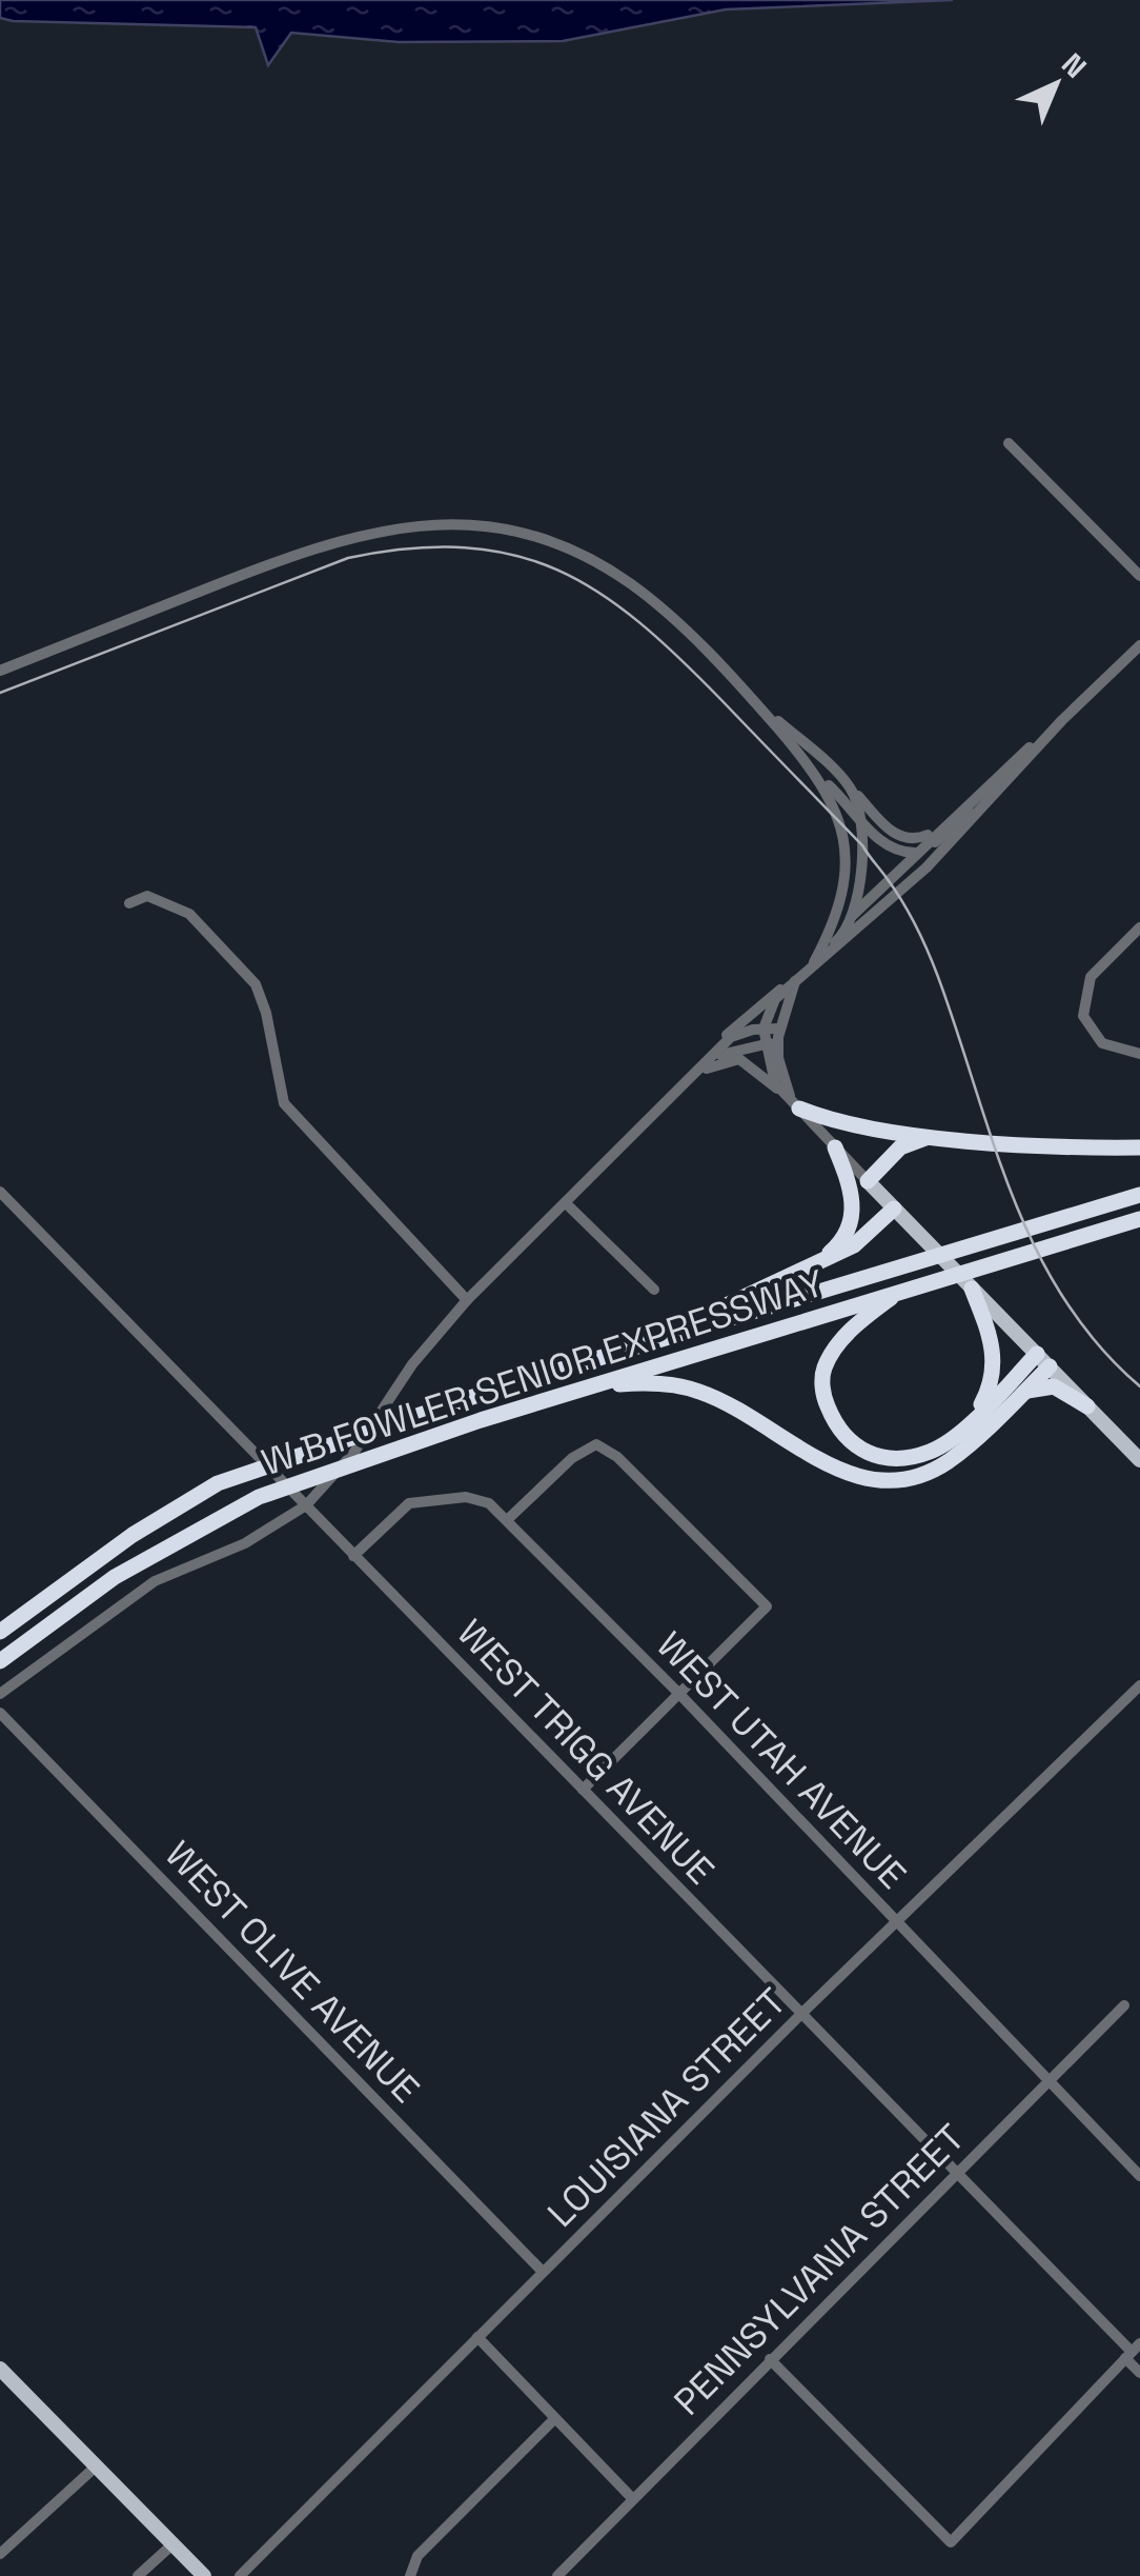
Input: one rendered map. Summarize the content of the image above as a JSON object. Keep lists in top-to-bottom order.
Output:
{
  "streets": {
    "highway": ["W B FOWLER SENIOR EXPRESSWAY"],
    "street": [
      "WEST TRIGG AVENUE",
      "WEST UTAH AVENUE",
      "WEST OLIVE AVENUE",
      "LOUISIANA STREET",
      "PENNSYLVANIA STREET"
    ]
  },
  "crossings": [
    ["WEST TRIGG AVENUE", "WEST UTAH AVENUE"],
    ["WEST TRIGG AVENUE", "LOUISIANA STREET"],
    ["WEST TRIGG AVENUE", "PENNSYLVANIA STREET"],
    ["WEST UTAH AVENUE", "LOUISIANA STREET"],
    ["WEST UTAH AVENUE", "PENNSYLVANIA STREET"],
    ["WEST OLIVE AVENUE", "LOUISIANA STREET"]
  ],
  "north": "top right"
}
